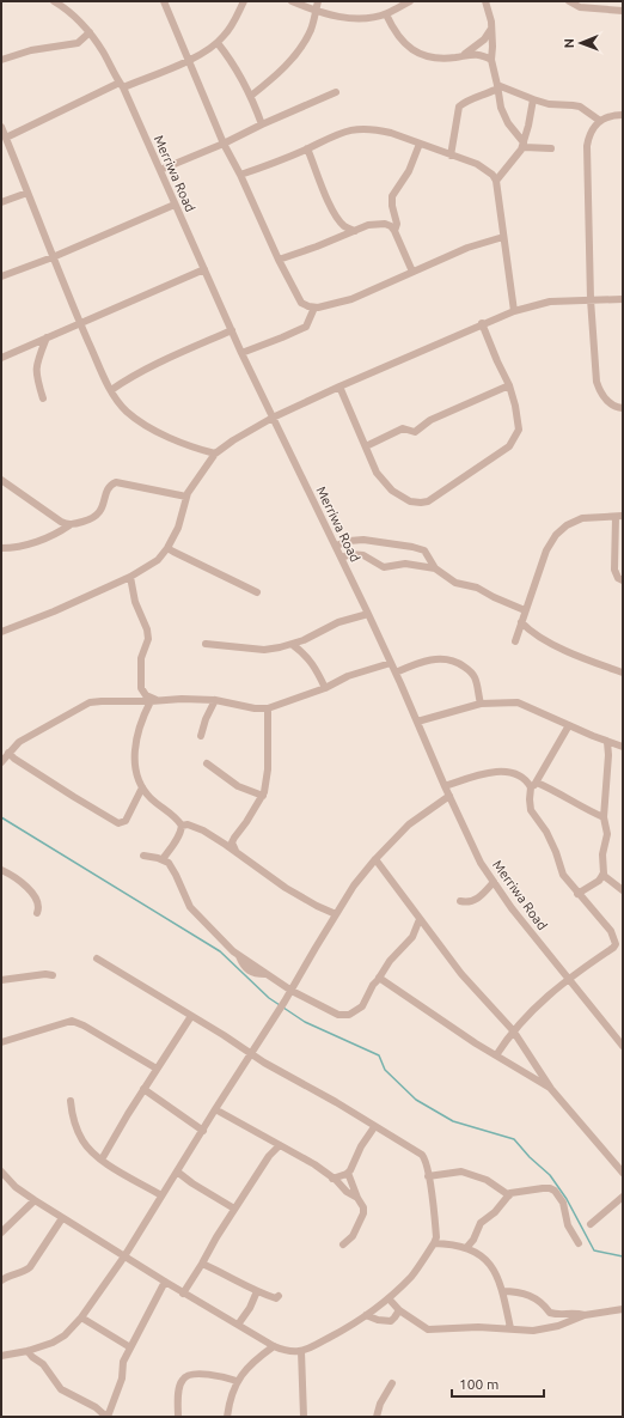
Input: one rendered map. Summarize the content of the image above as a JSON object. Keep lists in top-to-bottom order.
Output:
{
  "streets": {
    "street": ["Merriwa Road"]
  },
  "scale_bar": "100 m",
  "north": "left"
}
